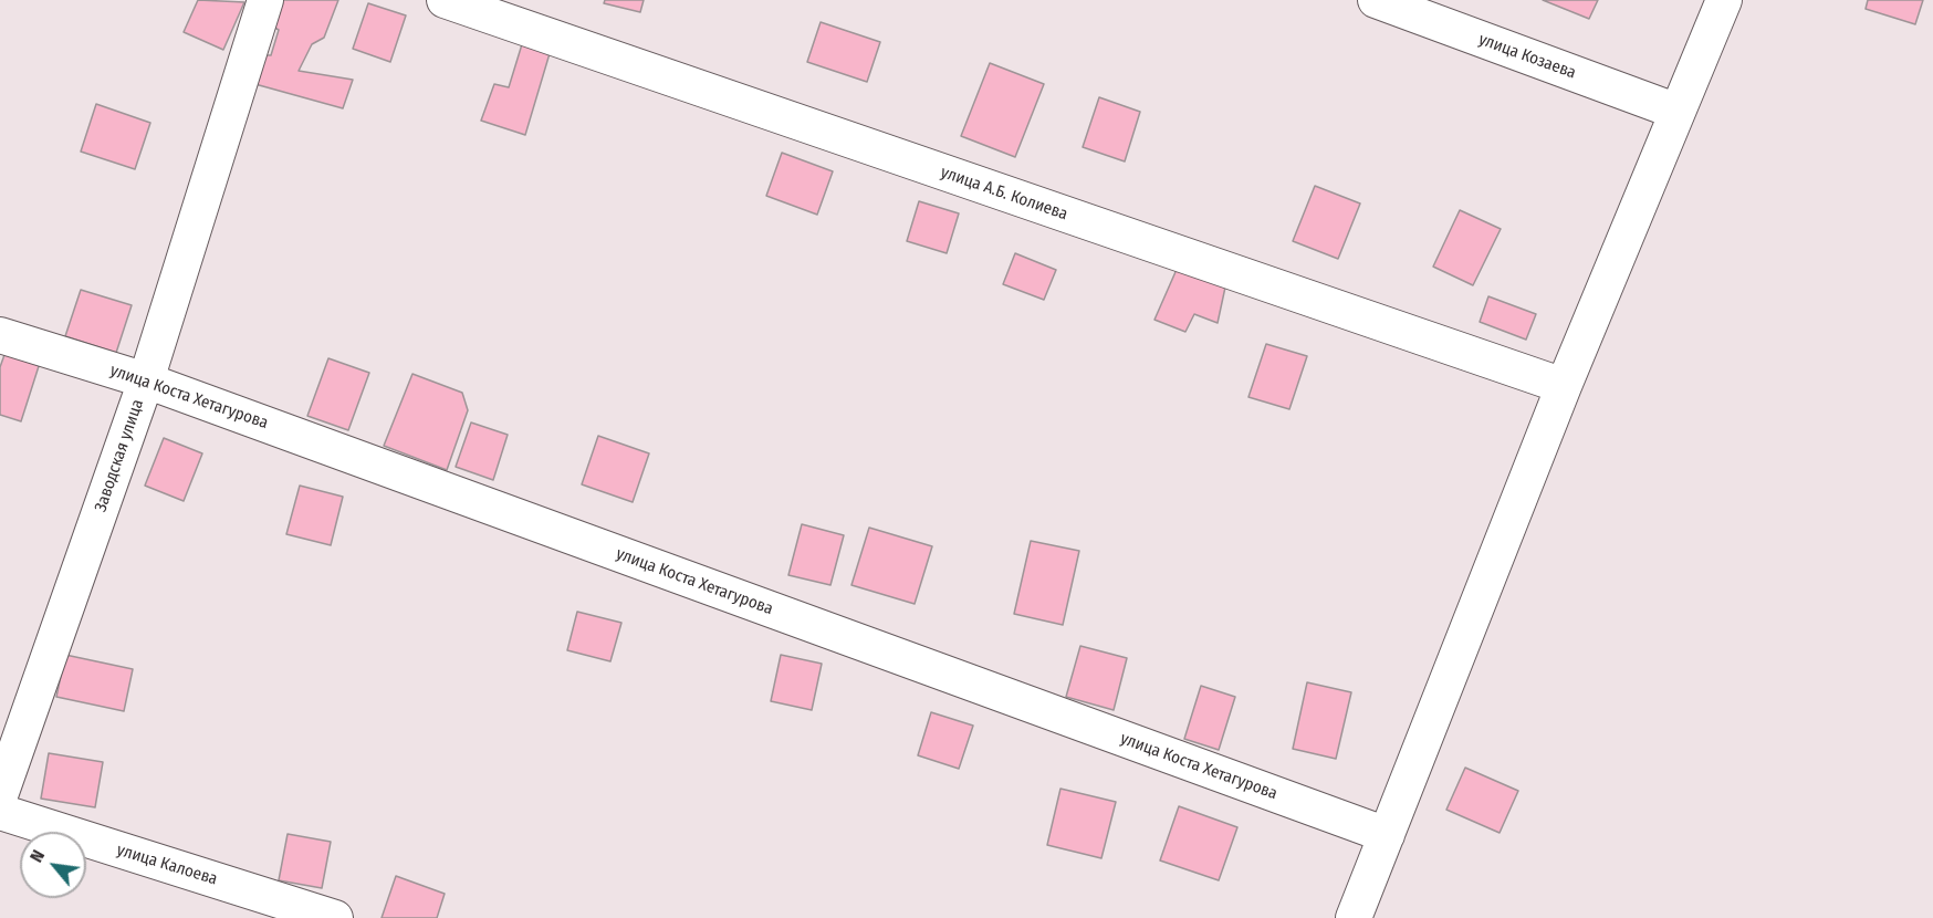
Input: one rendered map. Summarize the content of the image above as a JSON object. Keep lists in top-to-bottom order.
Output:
{
  "streets": {
    "street": [
      "улица Козаева",
      "улица А.Б. Колиева",
      "улица Коста Хетагурова",
      "Заводская улица",
      "улица Калоева"
    ]
  },
  "crossings": [
    ["улица Коста Хетагурова", "Заводская улица"]
  ],
  "north": "top left"
}
